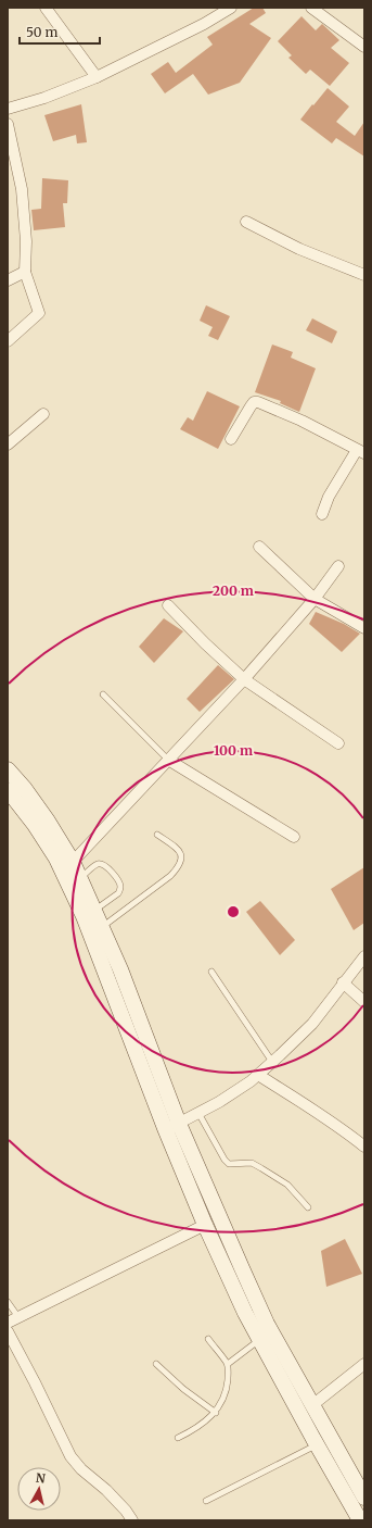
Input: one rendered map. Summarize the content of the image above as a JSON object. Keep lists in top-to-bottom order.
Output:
{
  "scale_bar": "50 m",
  "north": "top",
  "rings": ["200 m", "100 m"]
}
